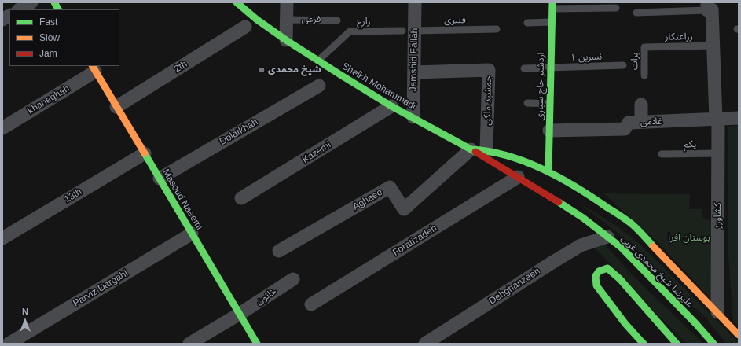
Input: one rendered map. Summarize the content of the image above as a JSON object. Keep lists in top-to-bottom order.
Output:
{
  "streets": {
    "street": [
      "Jamshid Fallah",
      "2th",
      "Sheikh Mohammadi",
      "اردشیر حاج سیاری",
      "khaneghah",
      "جمشید ملکی",
      "غلامی",
      "Dolatkhah",
      "Kazemi",
      "13th",
      "Masoud Naeemi",
      "Aghaee",
      "کشاورز",
      "Foratizadeh",
      "علیرضا شیخ محمدی غربی",
      "Dehghanzaeh",
      "Parviz Dargahi",
      "خاتون"
    ],
    "lane": [
      "فرعی",
      "قنبری",
      "زارع",
      "زراعتکار",
      "نسرین ۱",
      "برات",
      "یکم"
    ]
  },
  "crossings": [
    ["قنبری", "زارع"],
    ["قنبری", "Jamshid Fallah"],
    ["زارع", "Jamshid Fallah"],
    ["زارع", "Sheikh Mohammadi"],
    ["زراعتکار", "برات"],
    ["زراعتکار", "کشاورز"],
    ["نسرین ۱", "اردشیر حاج سیاری"],
    ["Jamshid Fallah", "Sheikh Mohammadi"],
    ["Jamshid Fallah", "جمشید ملکی"],
    ["2th", "Masoud Naeemi"],
    ["Sheikh Mohammadi", "Kazemi"],
    ["Sheikh Mohammadi", "Aghaee"],
    ["Sheikh Mohammadi", "Foratizadeh"],
    ["Sheikh Mohammadi", "علیرضا شیخ محمدی غربی"],
    ["اردشیر حاج سیاری", "غلامی"],
    ["khaneghah", "Masoud Naeemi"],
    ["غلامی", "کشاورز"],
    ["Dolatkhah", "Masoud Naeemi"],
    ["یکم", "کشاورز"],
    ["13th", "Masoud Naeemi"],
    ["Masoud Naeemi", "Parviz Dargahi"],
    ["Masoud Naeemi", "خاتون"],
    ["Foratizadeh", "علیرضا شیخ محمدی غربی"],
    ["علیرضا شیخ محمدی غربی", "Dehghanzaeh"]
  ],
  "parks": ["بوستان افرا"],
  "places": ["شیخ محمدی"],
  "legend": ["Fast", "Slow", "Jam"],
  "north": "top"
}
